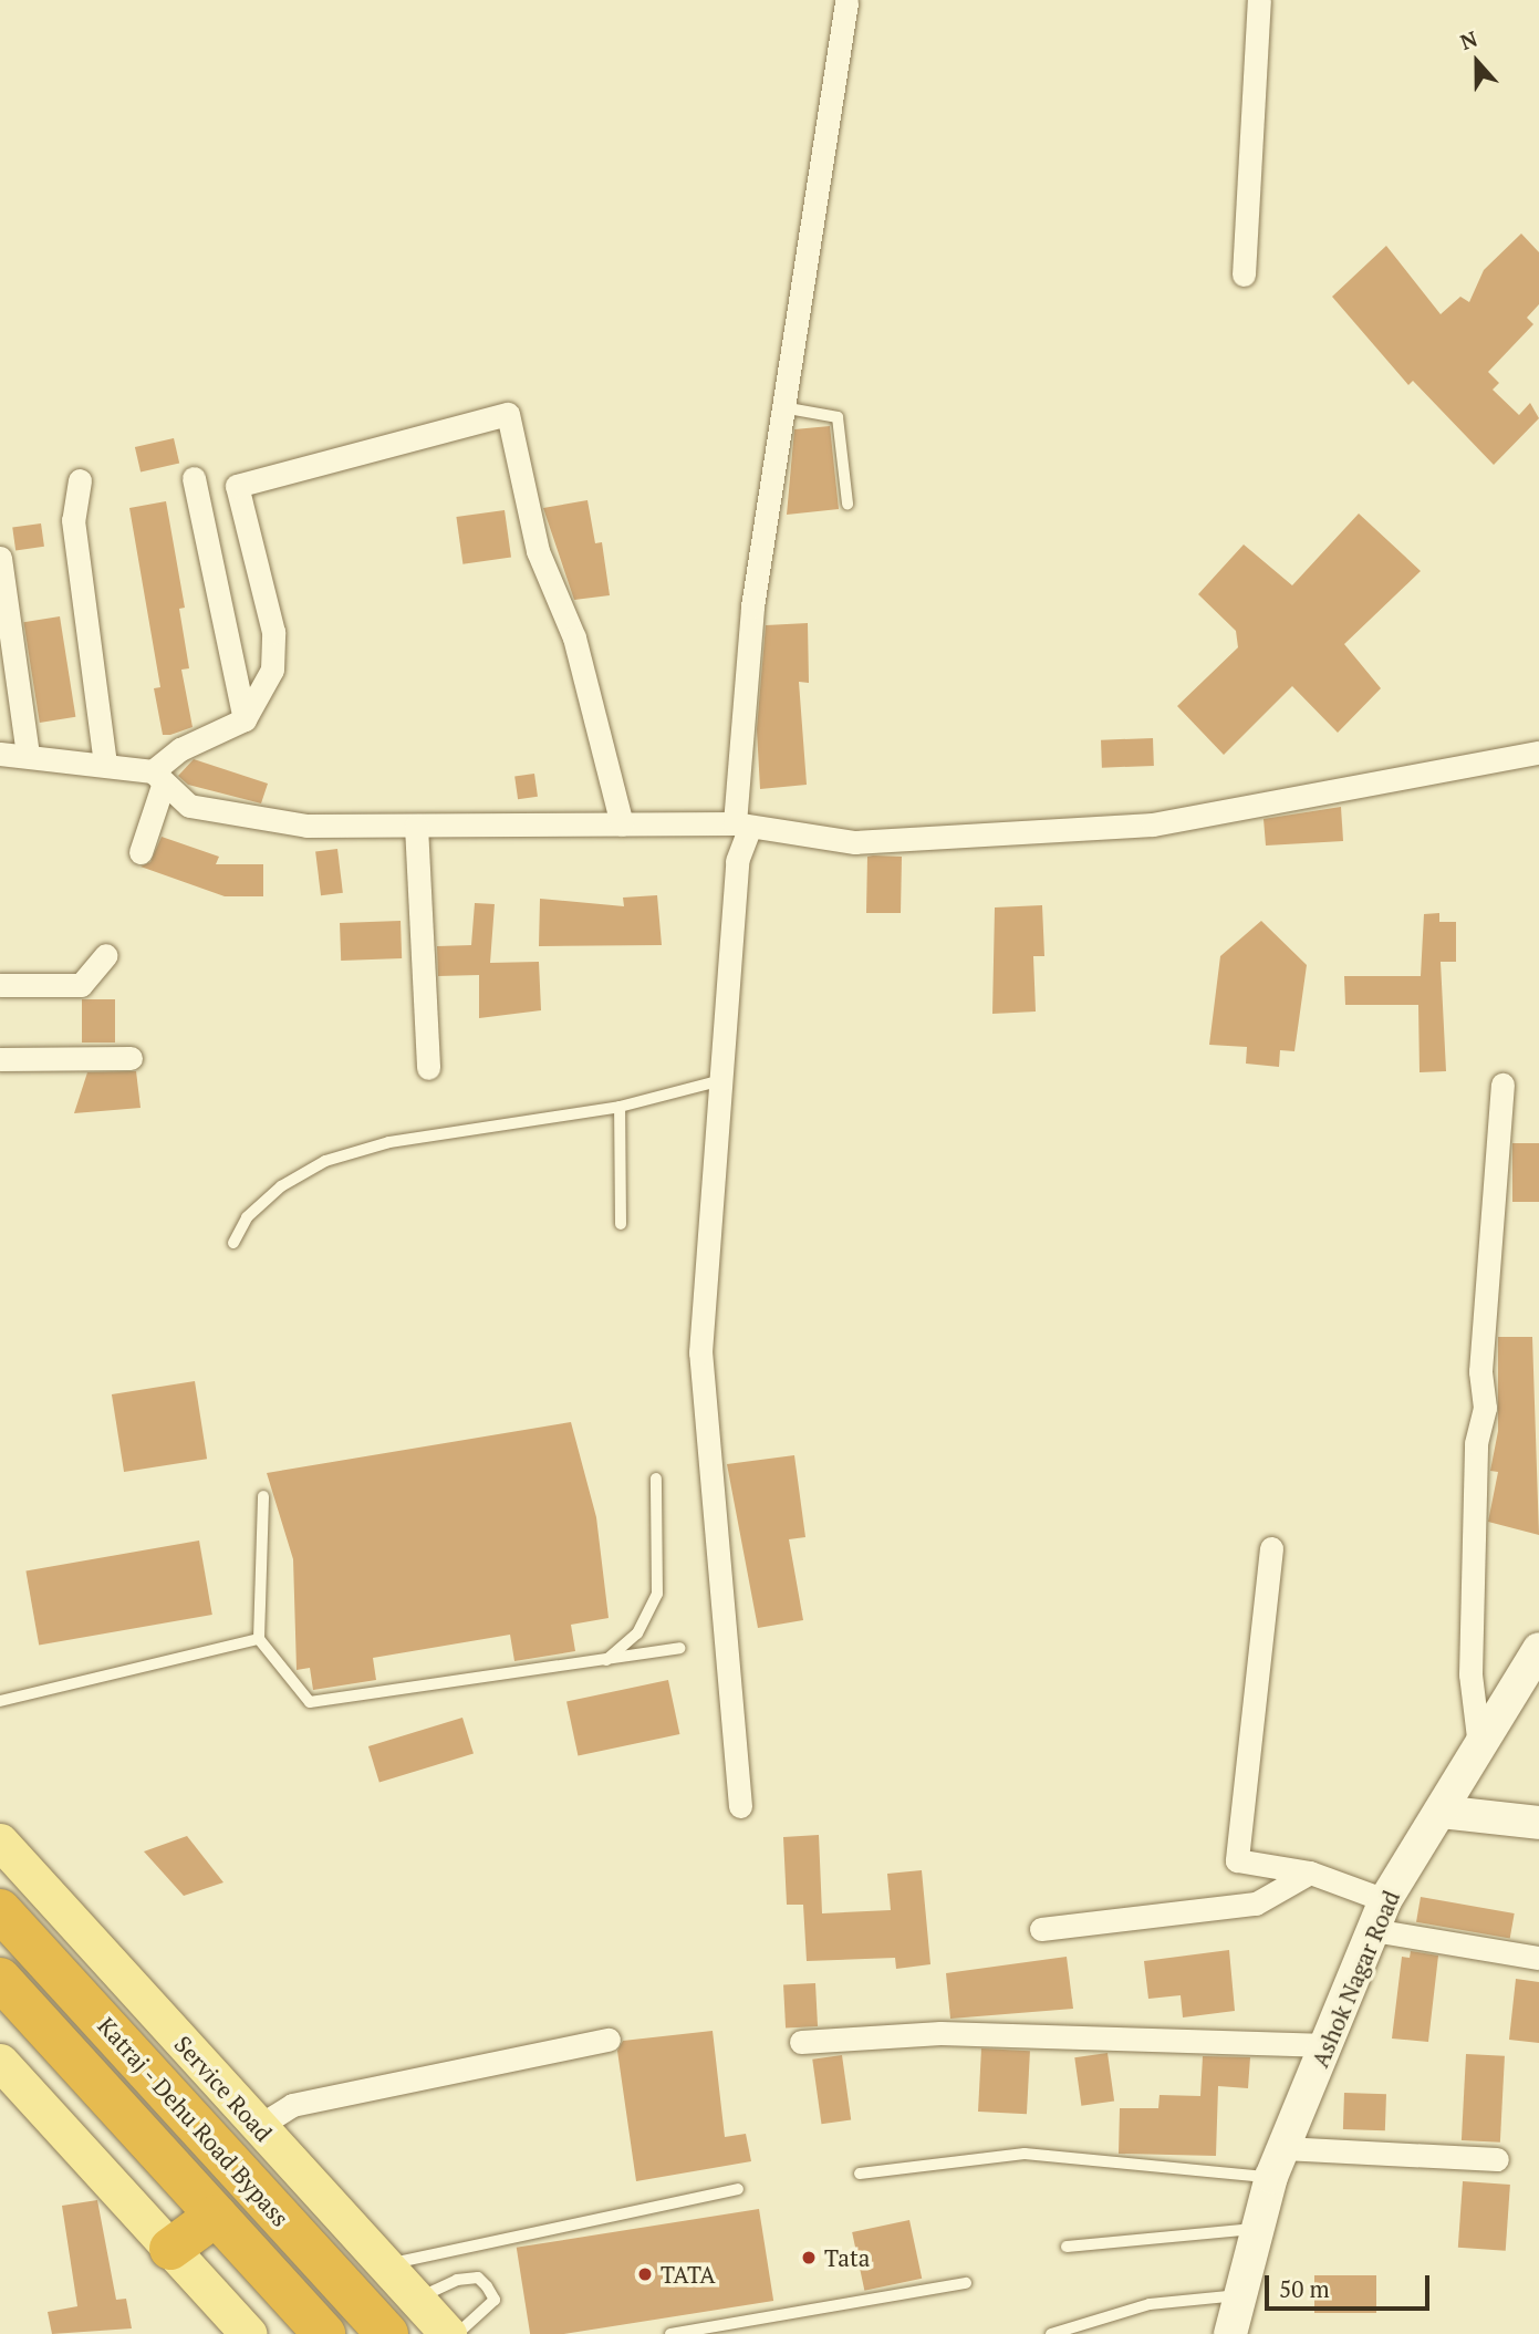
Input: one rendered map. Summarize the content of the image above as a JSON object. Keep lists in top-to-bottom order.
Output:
{
  "streets": {
    "highway": ["Katraj - Dehu Road Bypass"],
    "main road": ["Service Road"],
    "street": ["Ashok Nagar Road"]
  },
  "places": ["Tata", "TATA"],
  "scale_bar": "50 m",
  "north": "top"
}
